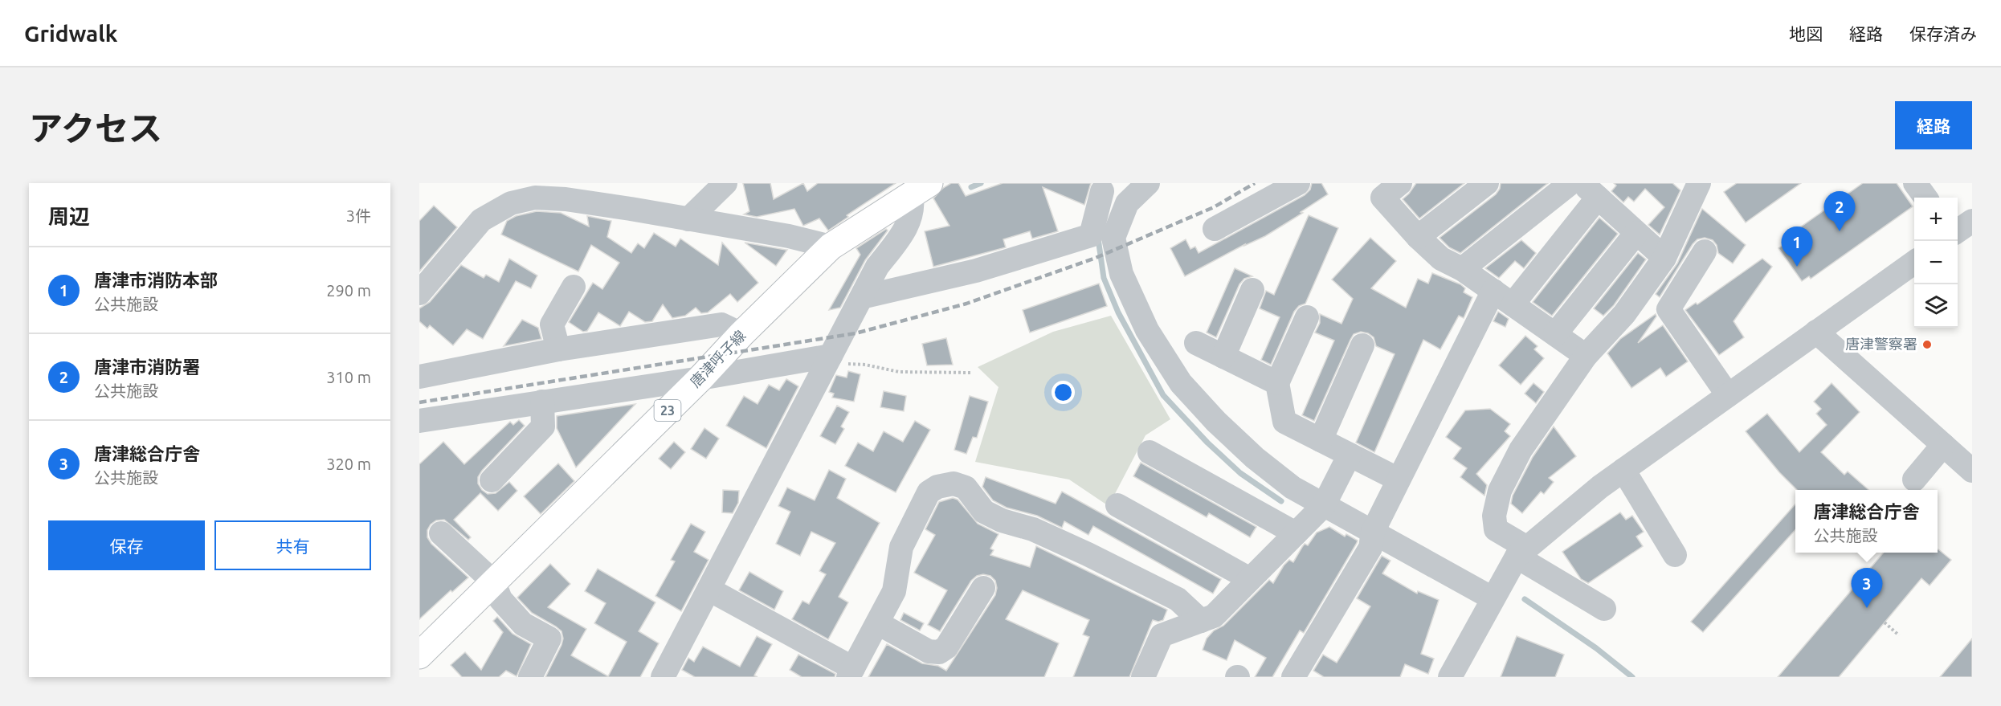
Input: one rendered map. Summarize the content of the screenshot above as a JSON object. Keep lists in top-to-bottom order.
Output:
{
  "streets": {
    "main road": ["唐津呼子線", "23"]
  },
  "places": ["唐津警察署"],
  "page": {
    "header": "Gridwalk",
    "nav": ["地図", "経路", "保存済み"],
    "title": "アクセス",
    "buttons": [
      "経路",
      ["保存", "共有"]
    ],
    "heading": ["周辺", "3件"],
    "pins": ["2", "1", "3"],
    "map_buttons": ["+", "−"],
    "list": [
      {
        "mark": "1",
        "name": "唐津市消防本部",
        "note": "公共施設",
        "value": "290 m"
      },
      {
        "mark": "2",
        "name": "唐津市消防署",
        "note": "公共施設",
        "value": "310 m"
      },
      {
        "mark": "3",
        "name": "唐津総合庁舎",
        "note": "公共施設",
        "value": "320 m"
      }
    ],
    "popup": ["唐津総合庁舎", "公共施設"]
  }
}
